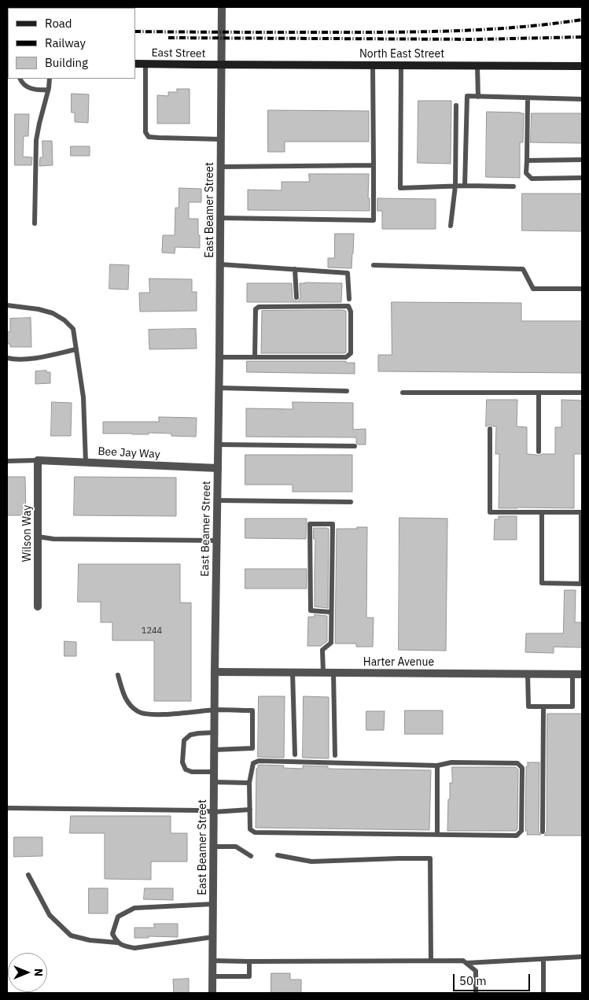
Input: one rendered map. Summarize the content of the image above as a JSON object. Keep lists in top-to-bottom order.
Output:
{
  "streets": {
    "main road": ["East Street", "North East Street"],
    "street": [
      "East Beamer Street",
      "Bee Jay Way",
      "Wilson Way",
      "Harter Avenue"
    ]
  },
  "crossings": [
    ["East Street", "North East Street"],
    ["East Street", "East Beamer Street"],
    ["North East Street", "East Beamer Street"],
    ["East Beamer Street", "Bee Jay Way"],
    ["East Beamer Street", "Harter Avenue"],
    ["Bee Jay Way", "Wilson Way"]
  ],
  "house_numbers": ["1244"],
  "legend": ["Road", "Railway", "Building"],
  "scale_bar": "50 m",
  "north": "right"
}
